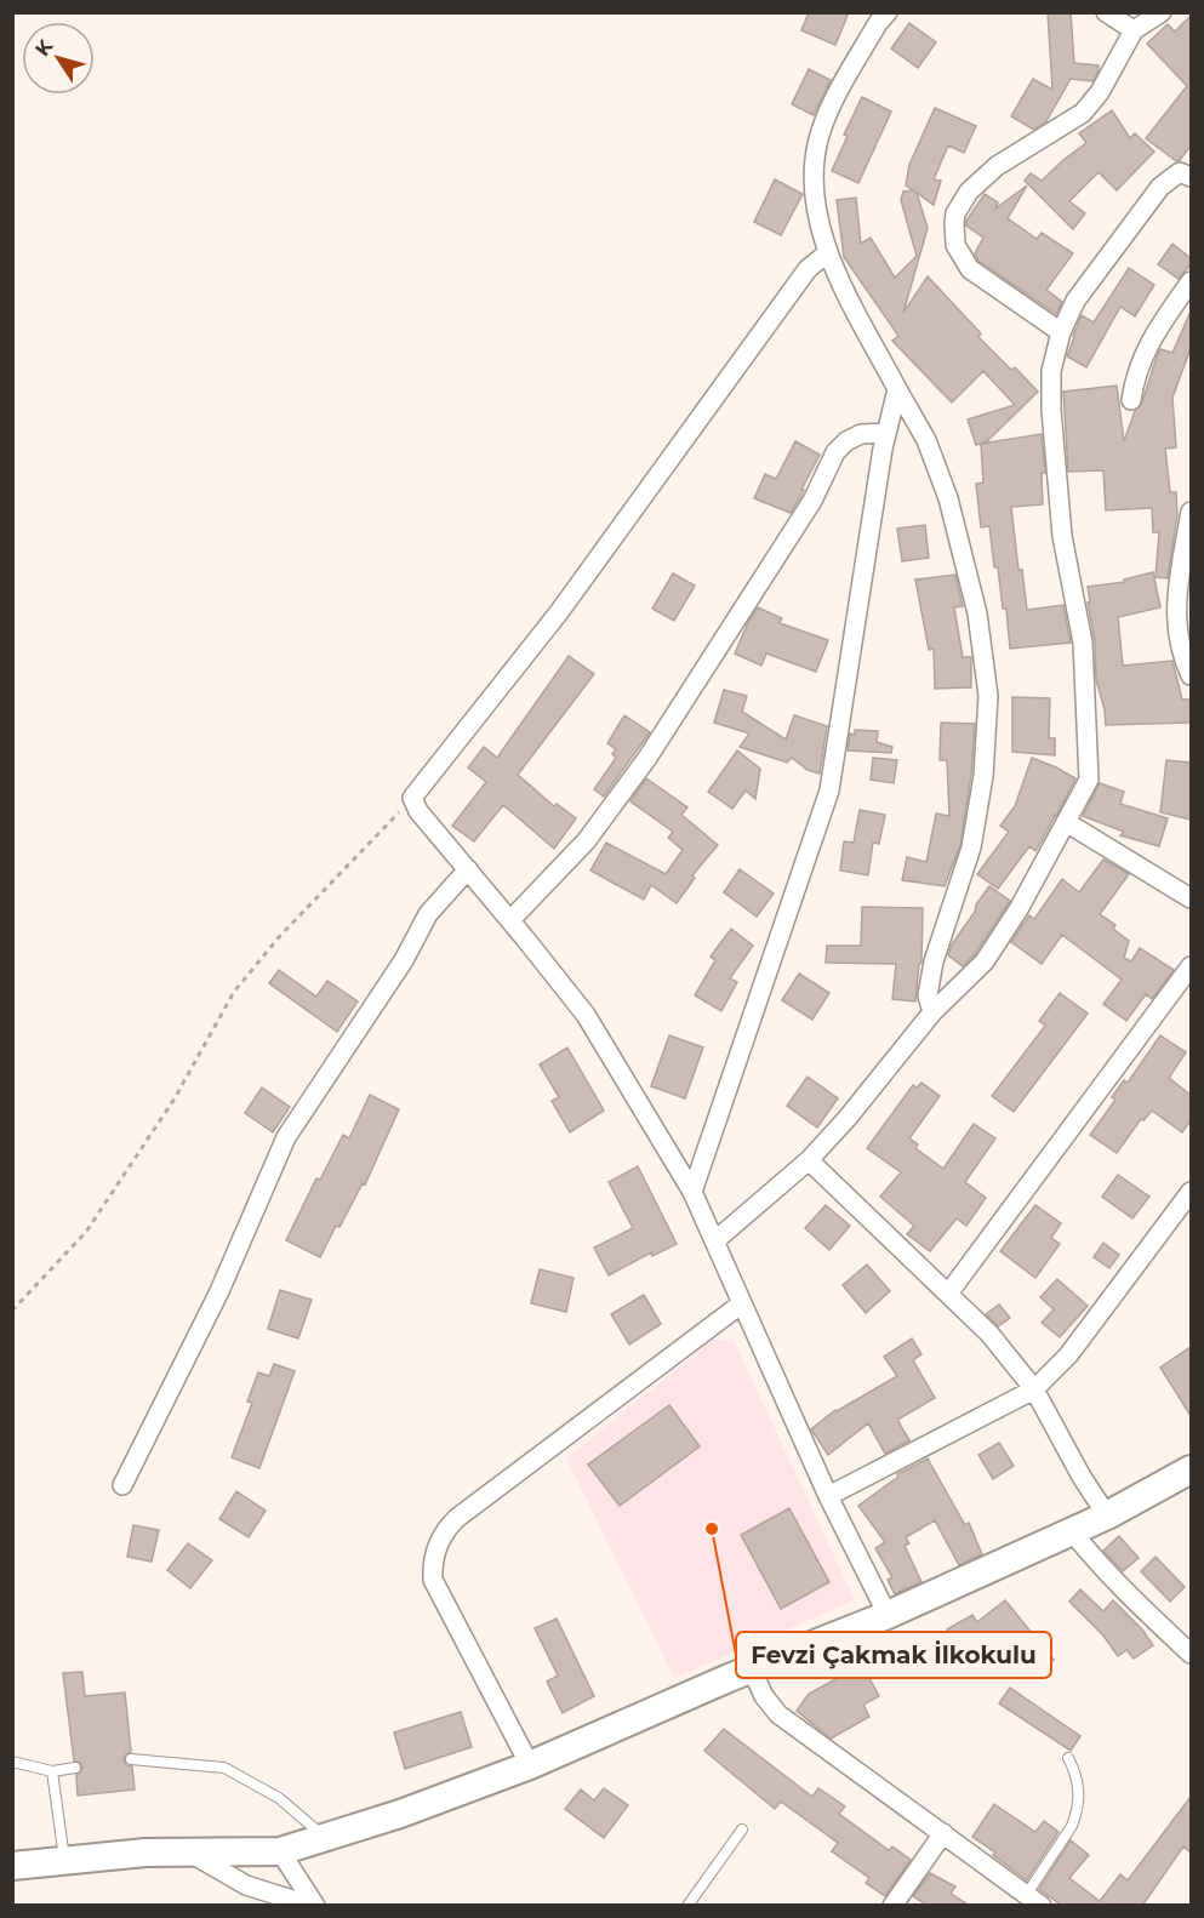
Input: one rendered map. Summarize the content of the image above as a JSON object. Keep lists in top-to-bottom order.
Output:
{
  "places": ["Fevzi Çakmak İlkokulu"],
  "north": "top left"
}
